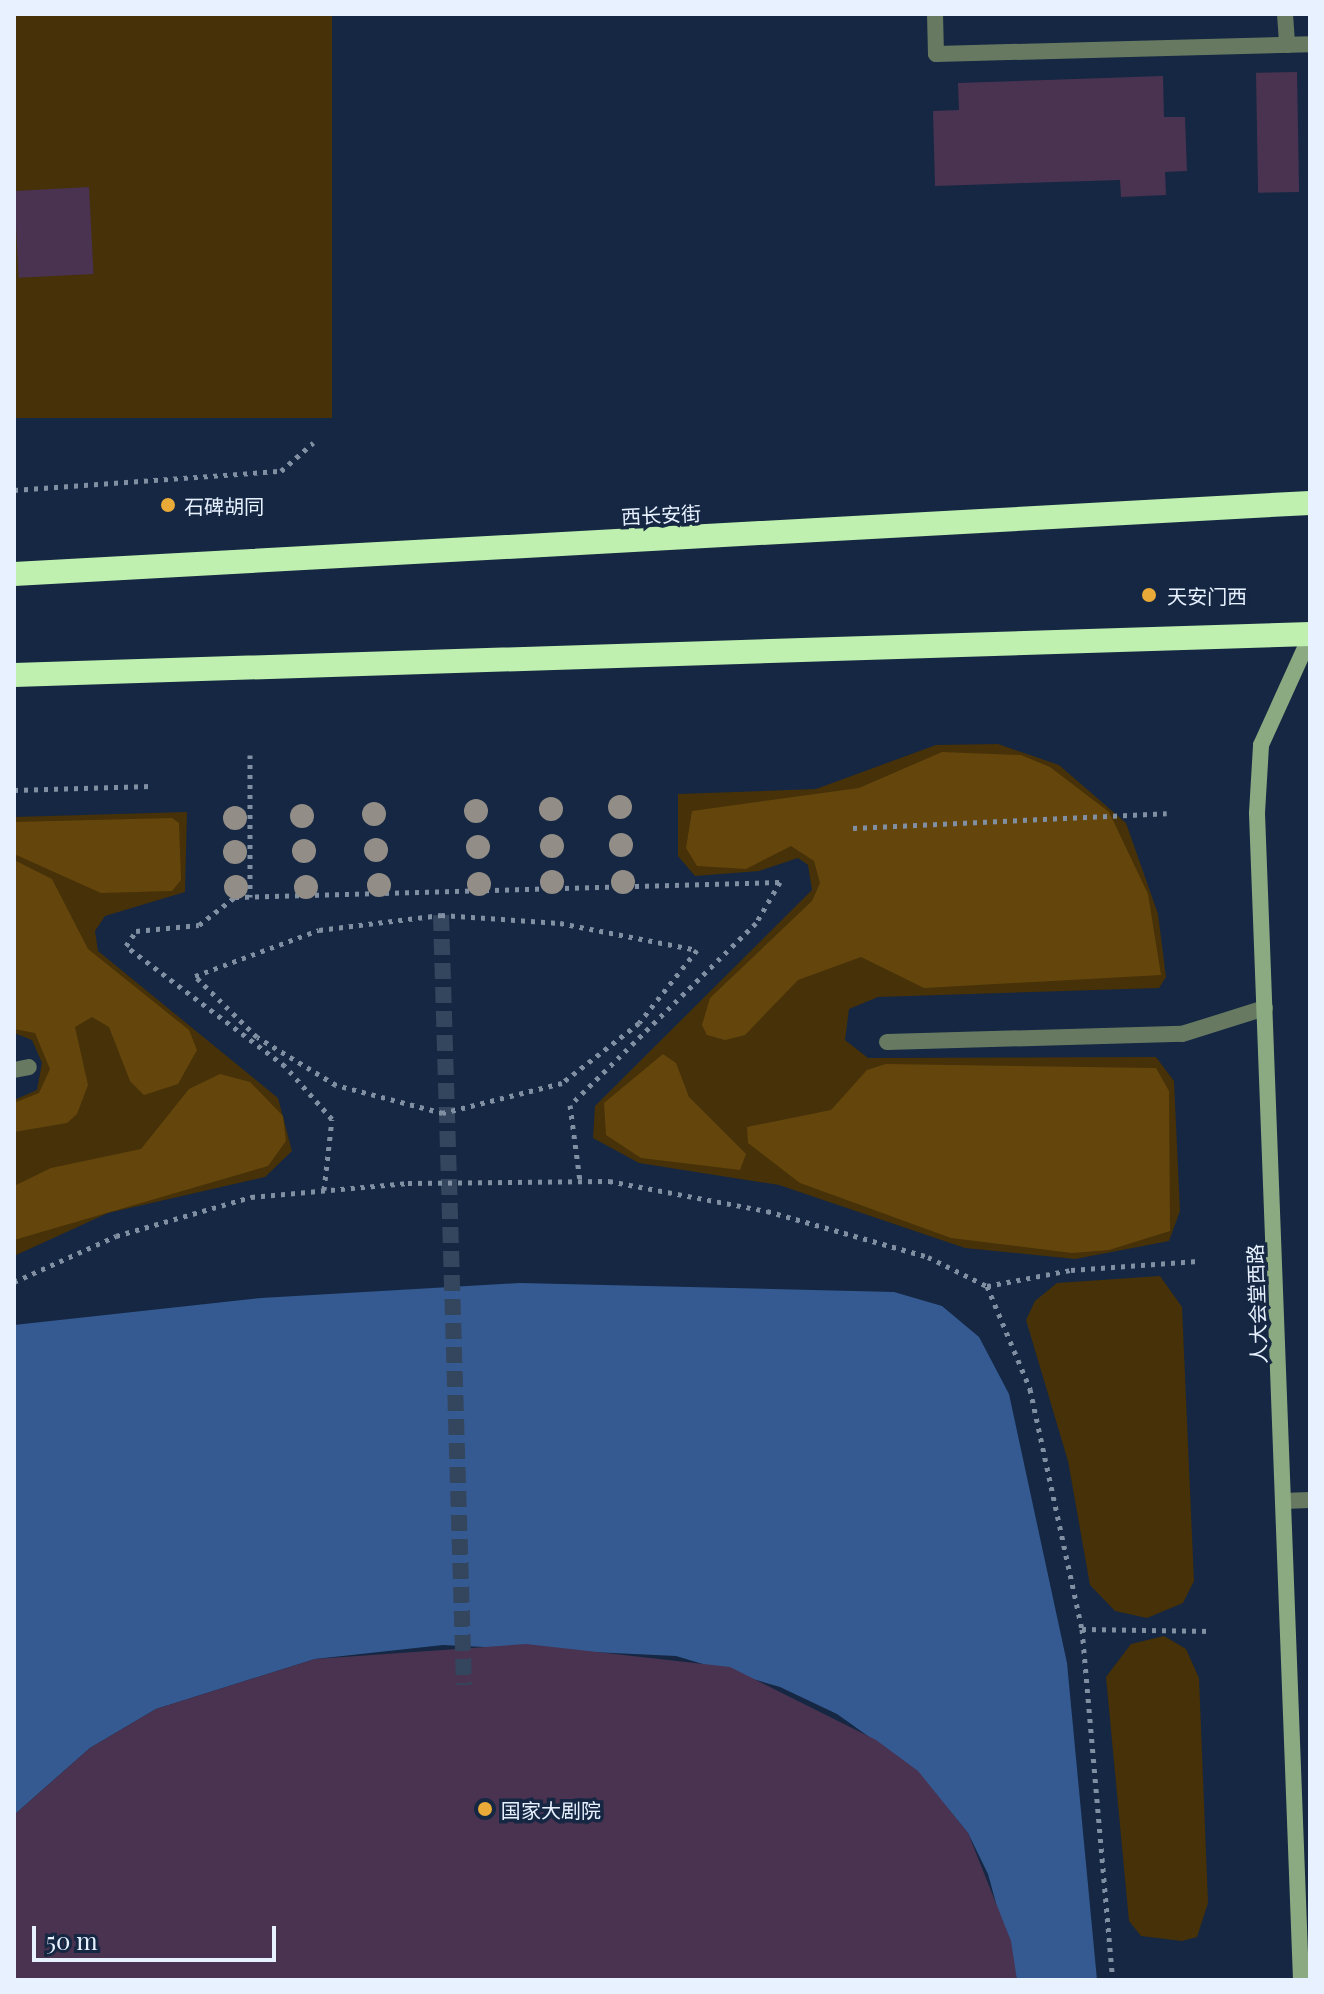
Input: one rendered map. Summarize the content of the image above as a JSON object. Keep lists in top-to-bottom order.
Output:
{
  "streets": {
    "highway": ["西长安街"],
    "street": ["人大会堂西路"]
  },
  "places": ["石碑胡同", "天安门西", "国家大剧院"],
  "scale_bar": "50 m"
}
